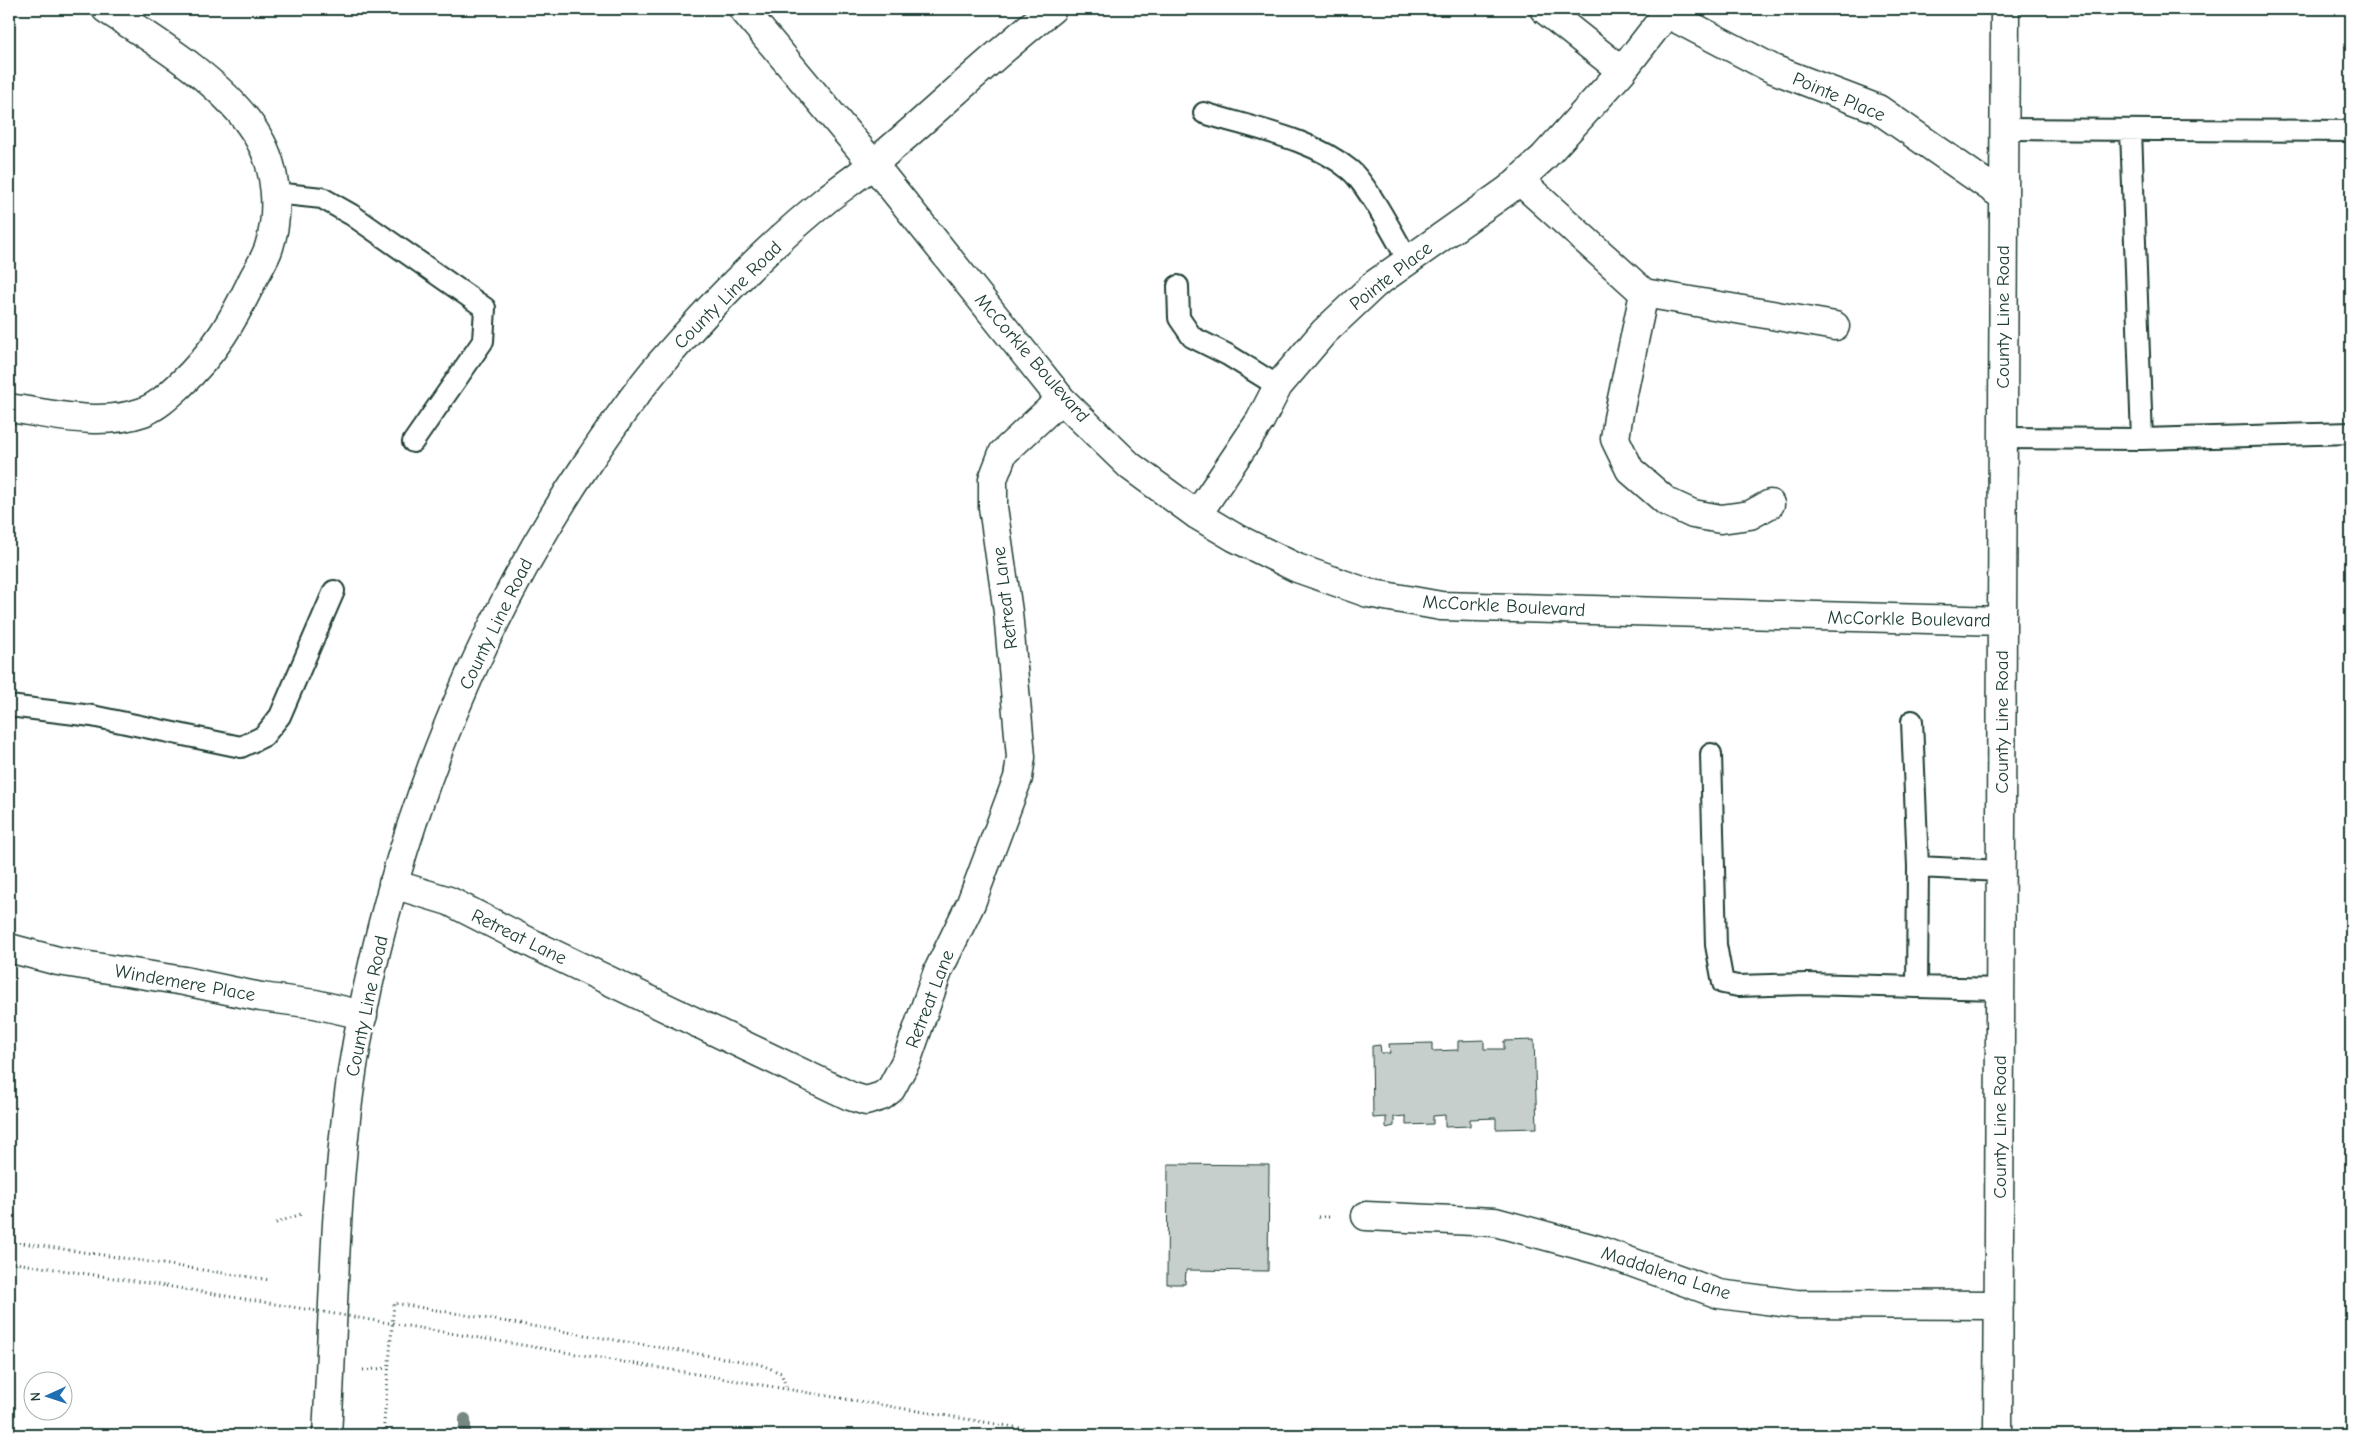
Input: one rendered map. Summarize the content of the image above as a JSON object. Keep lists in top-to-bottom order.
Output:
{
  "streets": {
    "street": [
      "Pointe Place",
      "County Line Road",
      "McCorkle Boulevard",
      "Retreat Lane",
      "Windemere Place",
      "Maddalena Lane"
    ]
  },
  "crossings": [
    ["Pointe Place", "County Line Road"],
    ["Pointe Place", "McCorkle Boulevard"],
    ["County Line Road", "McCorkle Boulevard"],
    ["County Line Road", "Retreat Lane"],
    ["County Line Road", "Windemere Place"],
    ["County Line Road", "Maddalena Lane"],
    ["McCorkle Boulevard", "Retreat Lane"]
  ],
  "north": "left"
}
